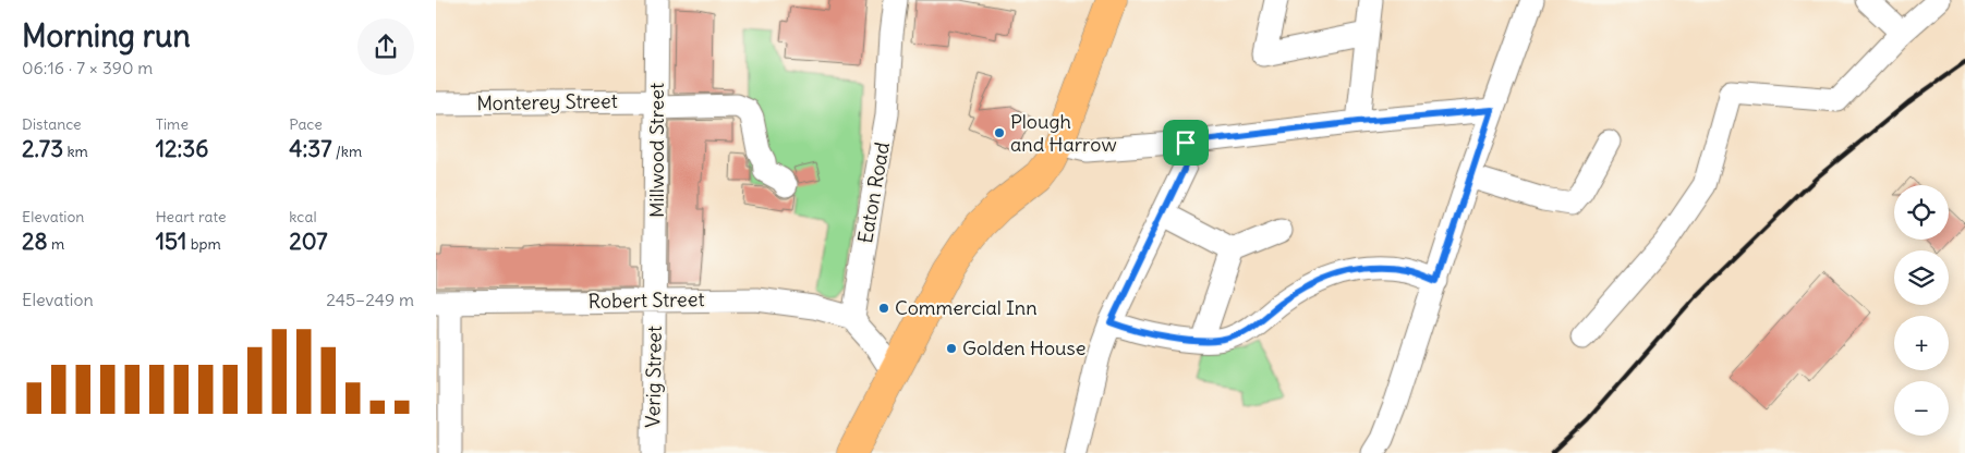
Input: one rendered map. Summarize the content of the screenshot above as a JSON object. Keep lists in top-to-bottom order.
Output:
{
  "streets": {
    "street": [
      "Monterey Street",
      "Millwood Street",
      "Eaton Road",
      "Robert Street",
      "Verig Street"
    ]
  },
  "crossings": [
    ["Monterey Street", "Millwood Street"],
    ["Millwood Street", "Robert Street"],
    ["Millwood Street", "Verig Street"],
    ["Eaton Road", "Robert Street"],
    ["Robert Street", "Verig Street"]
  ],
  "places": ["Plough and Harrow", "Commercial Inn", "Golden House"],
  "page": {
    "heading": ["Morning run", "06:16 · 7 × 390 m"],
    "stats": [
      ["Distance", "2.73 km"],
      ["Time", "12:36"],
      ["Pace", "4:37 /km"],
      ["Elevation", "28 m"],
      ["Heart rate", "151 bpm"],
      ["kcal", "207"]
    ],
    "map_buttons": ["+", "−"],
    "chart": ["Elevation", "245–249 m"]
  }
}
